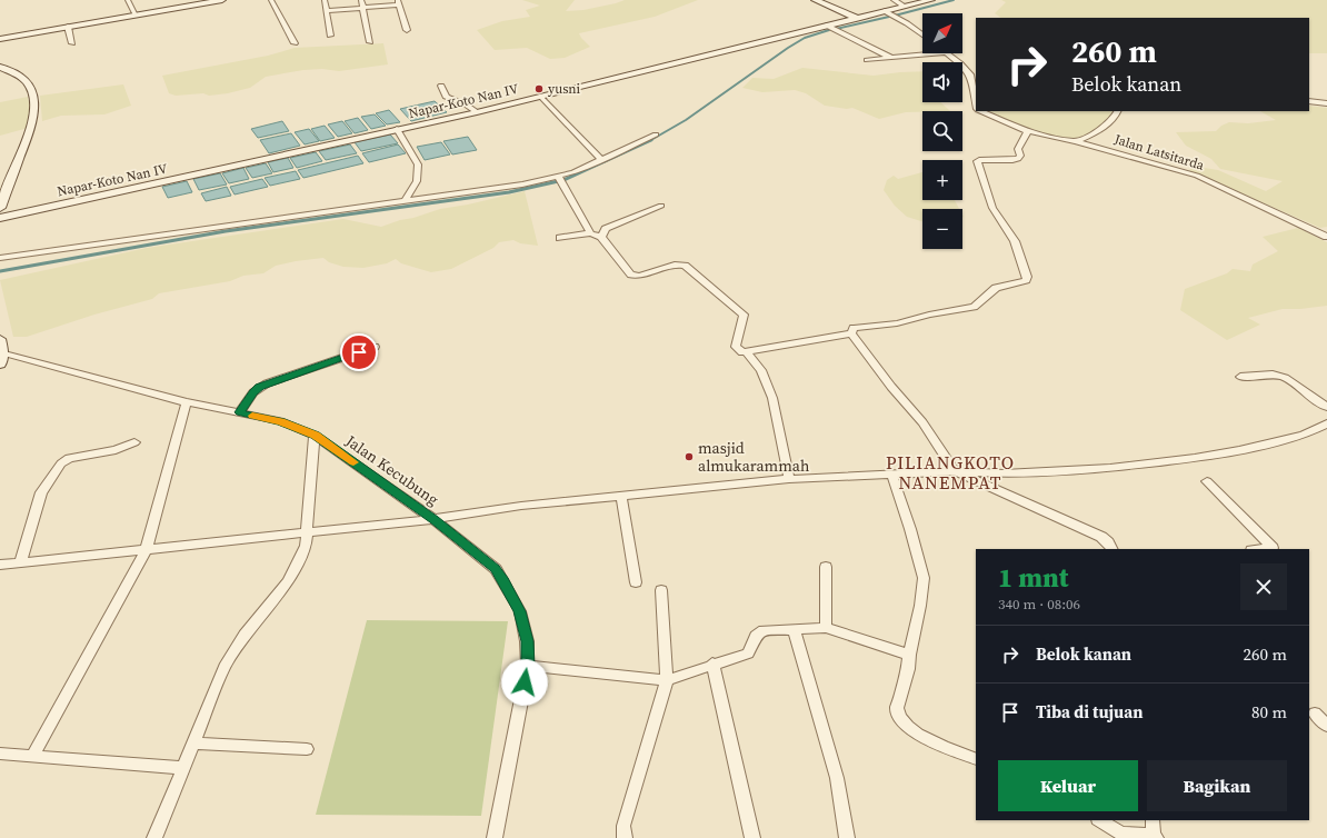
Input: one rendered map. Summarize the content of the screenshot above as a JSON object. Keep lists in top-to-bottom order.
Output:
{
  "streets": {
    "street": ["Napar-Koto Nan IV", "Jalan Latsitarda", "Jalan Kecubung"]
  },
  "districts": ["PILIANGKOTO NANEMPAT"],
  "places": ["yusni", "masjid almukarammah"],
  "north": "top right",
  "page": {
    "map_buttons": ["+", "−"],
    "turn": ["260 m", "Belok kanan"],
    "heading": ["1 mnt", "340 m · 08:06"],
    "list": [
      {
        "name": "Belok kanan",
        "value": "260 m"
      },
      {
        "name": "Tiba di tujuan",
        "value": "80 m"
      }
    ],
    "buttons": ["Keluar", "Bagikan"]
  }
}
